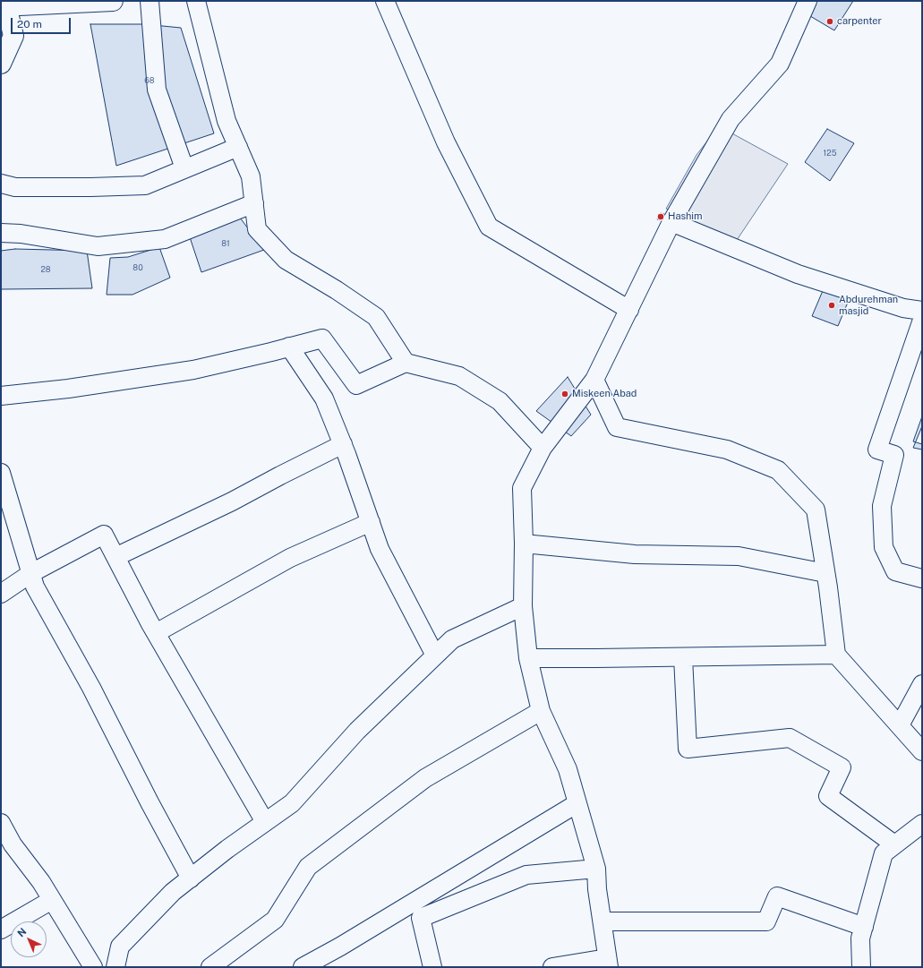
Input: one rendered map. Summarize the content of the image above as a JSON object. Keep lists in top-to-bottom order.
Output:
{
  "places": [
    "carpenter",
    "Hashim",
    "Abdurehman masjid",
    "Miskeen Abad"
  ],
  "house_numbers": [
    "68",
    "125",
    "81",
    "80",
    "28"
  ],
  "scale_bar": "20 m",
  "north": "top left"
}
